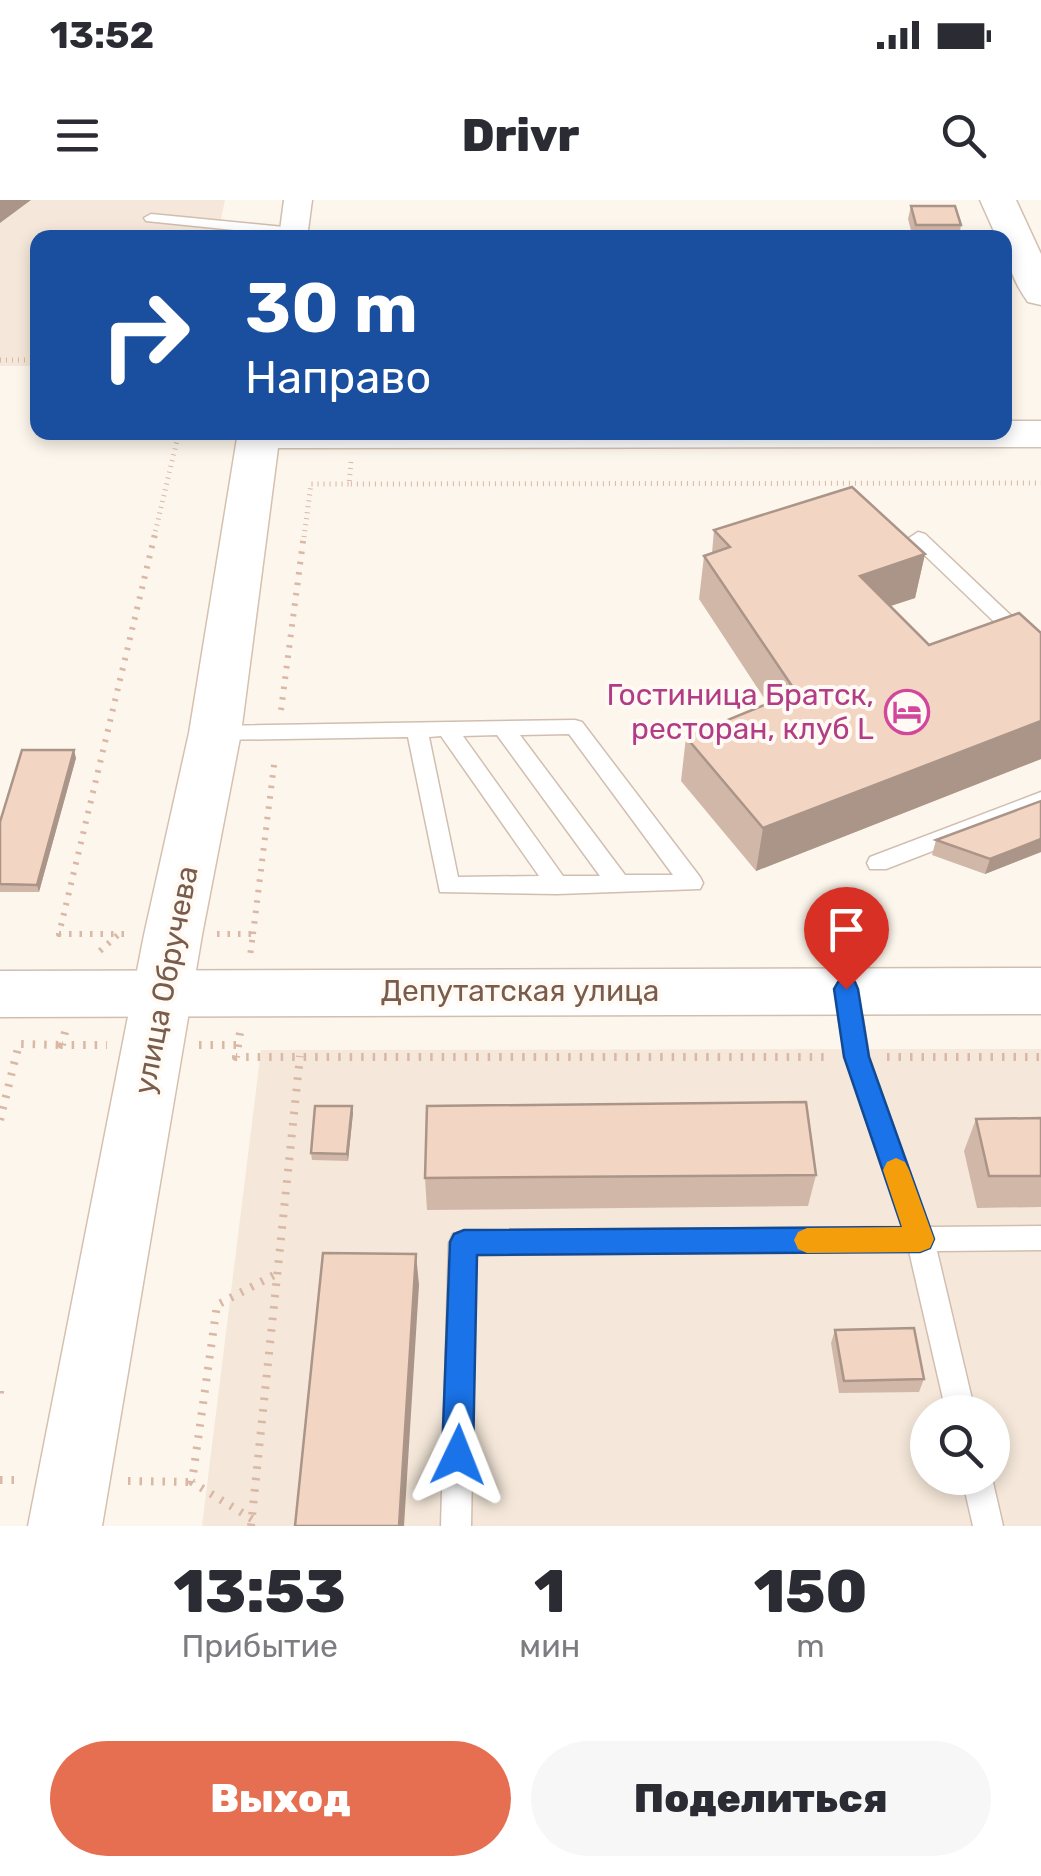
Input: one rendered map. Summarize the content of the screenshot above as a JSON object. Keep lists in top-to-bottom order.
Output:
{
  "streets": {
    "main road": ["улица Обручева", "Депутатская улица"]
  },
  "crossings": [
    ["улица Обручева", "Депутатская улица"]
  ],
  "places": {
    "hotel": ["Гостиница Братск, ресторан, клуб L"]
  },
  "page": {
    "status": "13:52",
    "header": "Drivr",
    "turn": ["30 m", "Направо"],
    "eta": [
      "13:53",
      "Прибытие",
      "1",
      "мин",
      "150",
      "m"
    ],
    "buttons": ["Выход", "Поделиться"]
  }
}
